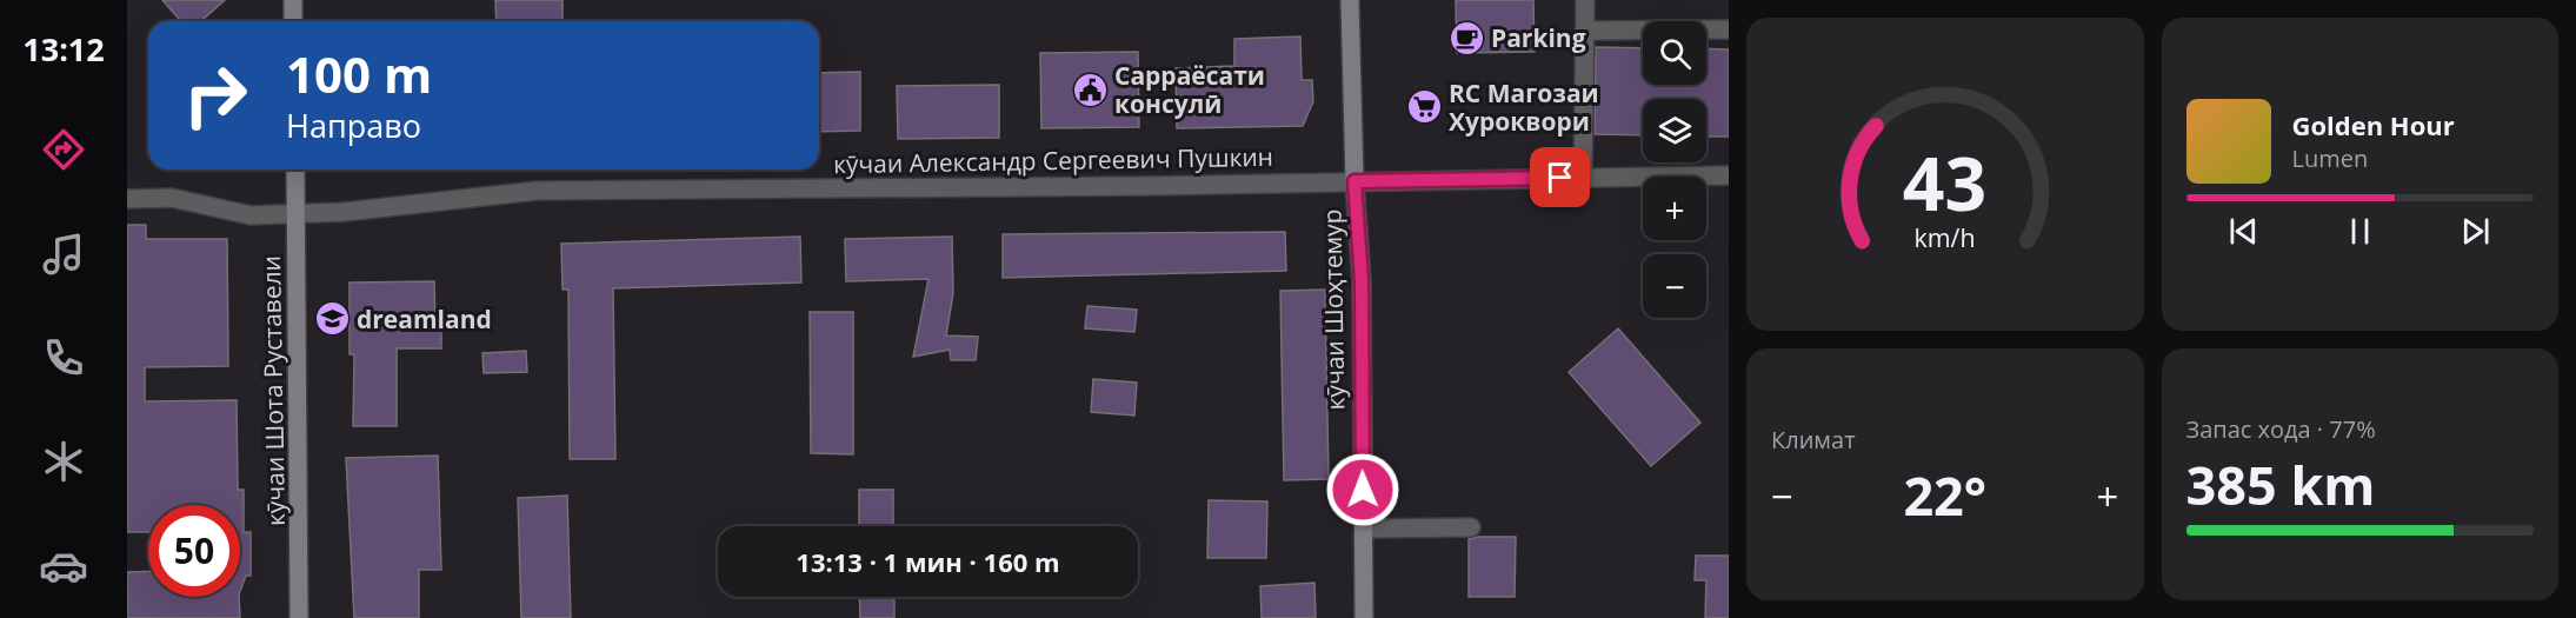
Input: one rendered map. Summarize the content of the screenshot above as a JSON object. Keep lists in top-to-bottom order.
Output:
{
  "streets": {
    "main road": ["кӯчаи Шоҳтемур", "кӯчаи Шота Руставели"],
    "street": ["кӯчаи Александр Сергеевич Пушкин"]
  },
  "crossings": [
    ["кӯчаи Александр Сергеевич Пушкин", "кӯчаи Шоҳтемур"],
    ["кӯчаи Александр Сергеевич Пушкин", "кӯчаи Шота Руставели"]
  ],
  "places": {
    "cafe": ["Parking"],
    "public building": ["Сарраёсати консулӣ"],
    "supermarket": ["RC Магозаи Хуроквори"],
    "school or university": ["dreamland"]
  },
  "page": {
    "tabs": "13:12",
    "map_buttons": ["+", "−"],
    "turn": ["100 m", "Направо"],
    "song": ["Golden Hour", "Lumen"],
    "tile": [
      "Климат",
      ["Запас хода · 77%", "385 km"]
    ],
    "heat": ["−", "22°", "+"],
    "limit": "50",
    "trip": "13:13 · 1 мин · 160 m",
    "gauge": ["43", "km/h"]
  }
}
